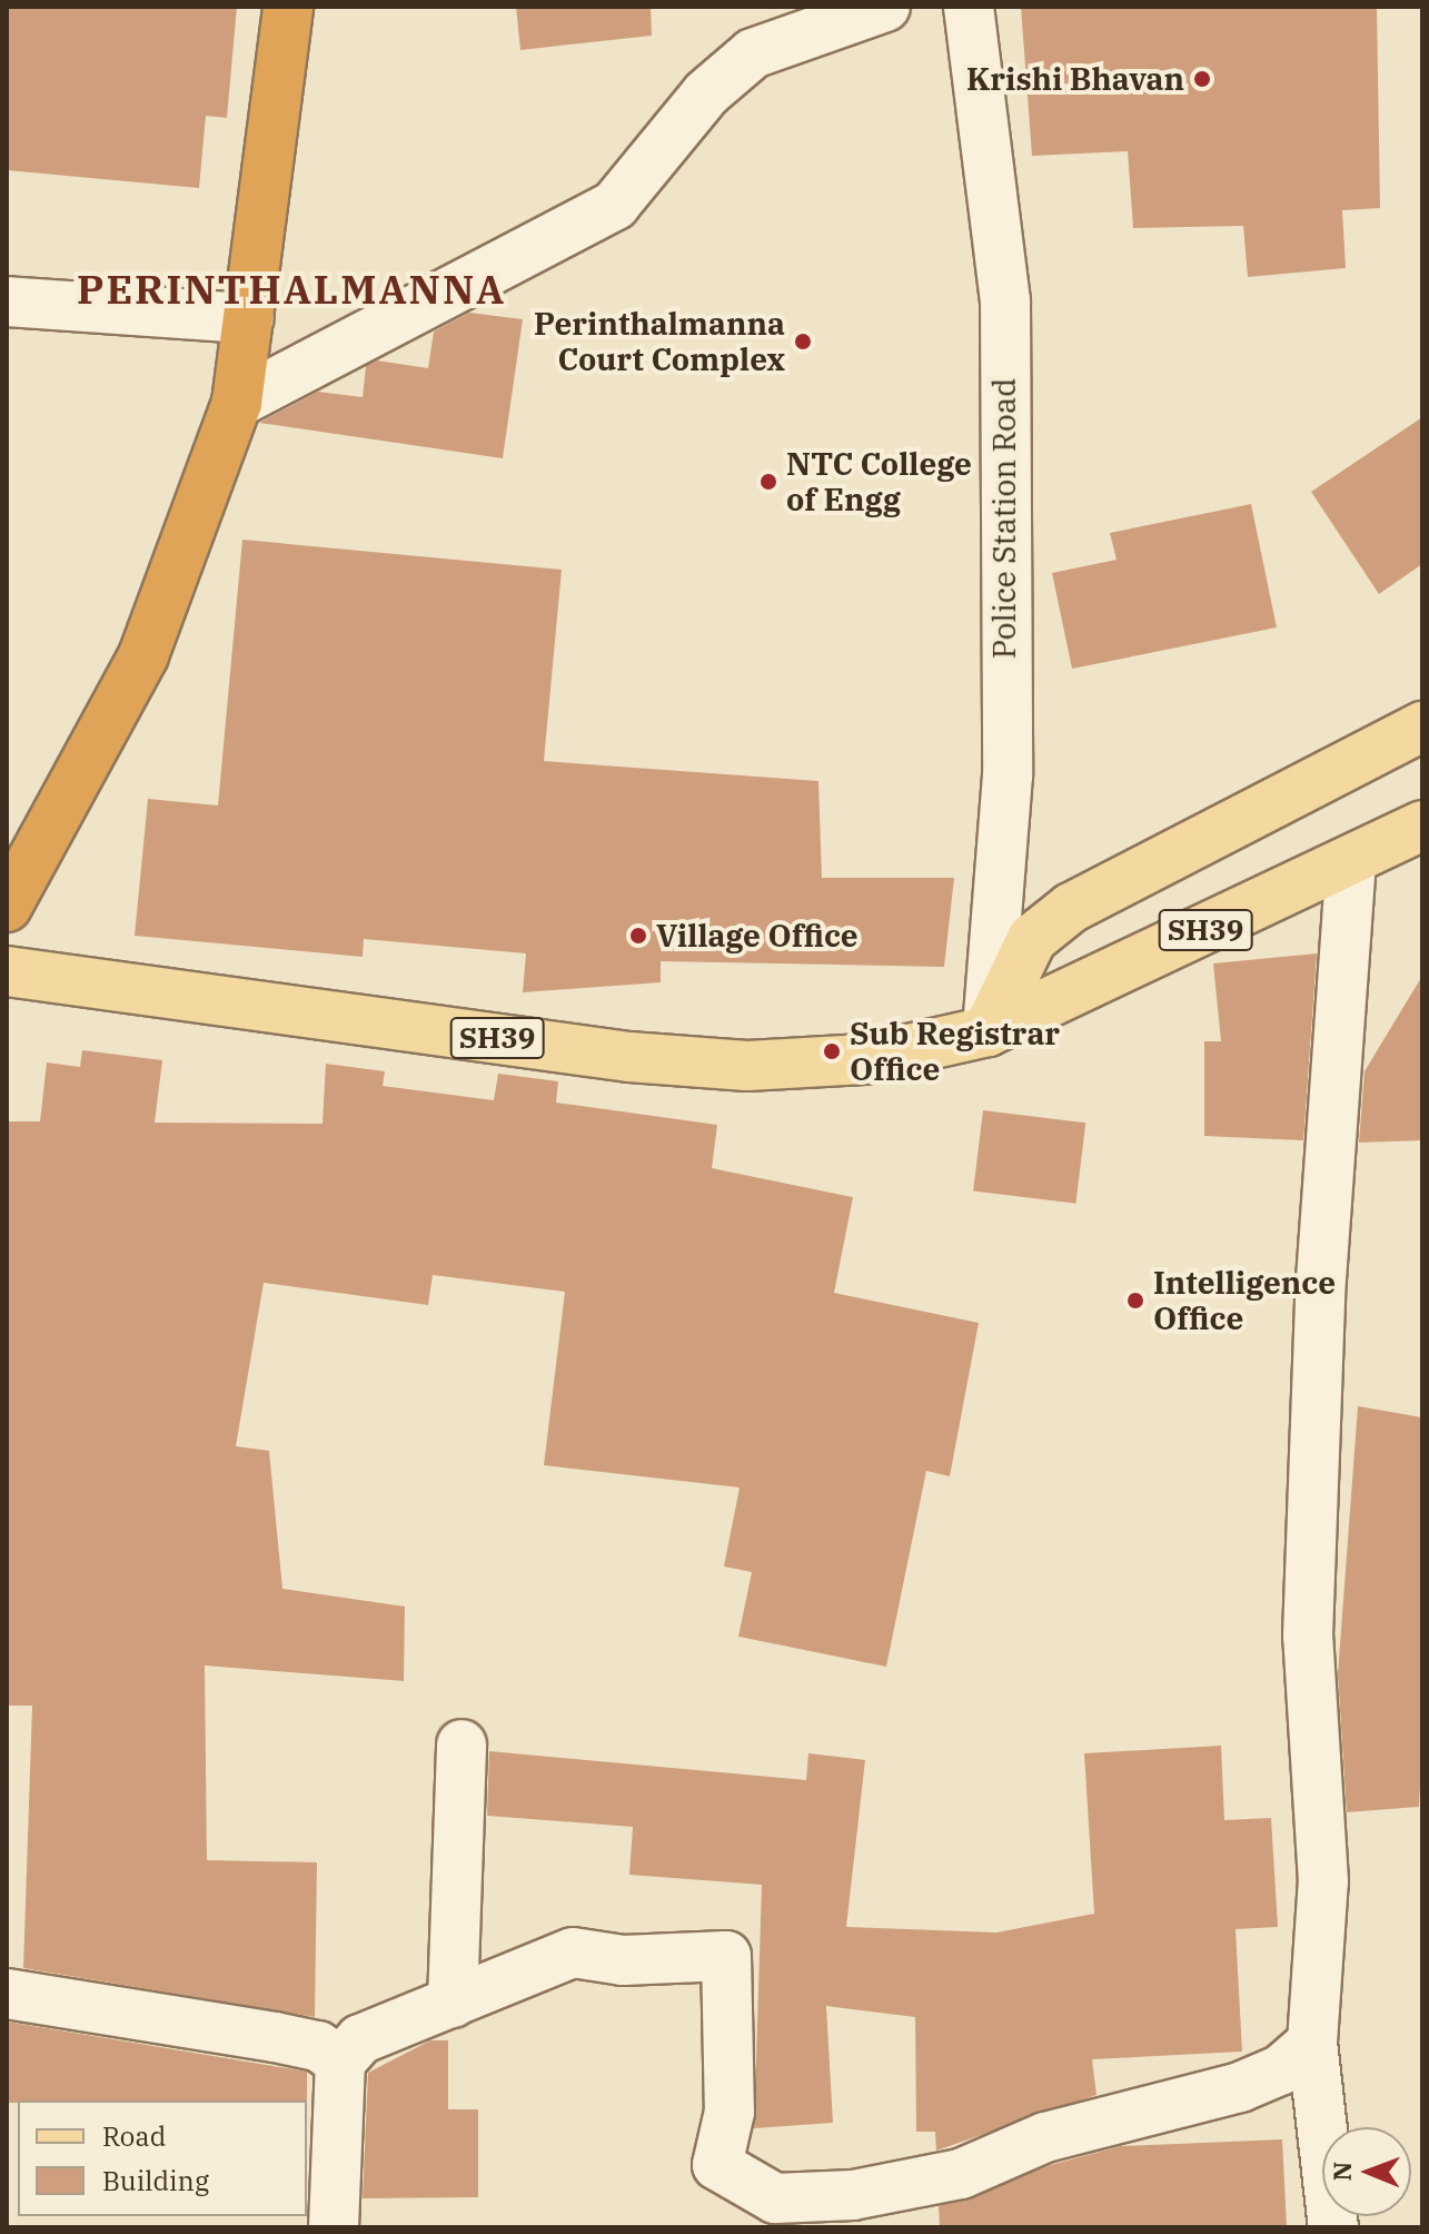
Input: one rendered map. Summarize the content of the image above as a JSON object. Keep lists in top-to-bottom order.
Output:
{
  "streets": {
    "main road": ["SH39"],
    "street": ["Police Station Road"]
  },
  "crossings": [
    ["Police Station Road", "SH39"]
  ],
  "districts": ["PERINTHALMANNA"],
  "places": [
    "Krishi Bhavan",
    "Perinthalmanna Court Complex",
    "NTC College of Engg",
    "Village Office",
    "Sub Registrar Office",
    "Intelligence Office"
  ],
  "legend": ["Road", "Building"],
  "north": "left"
}
